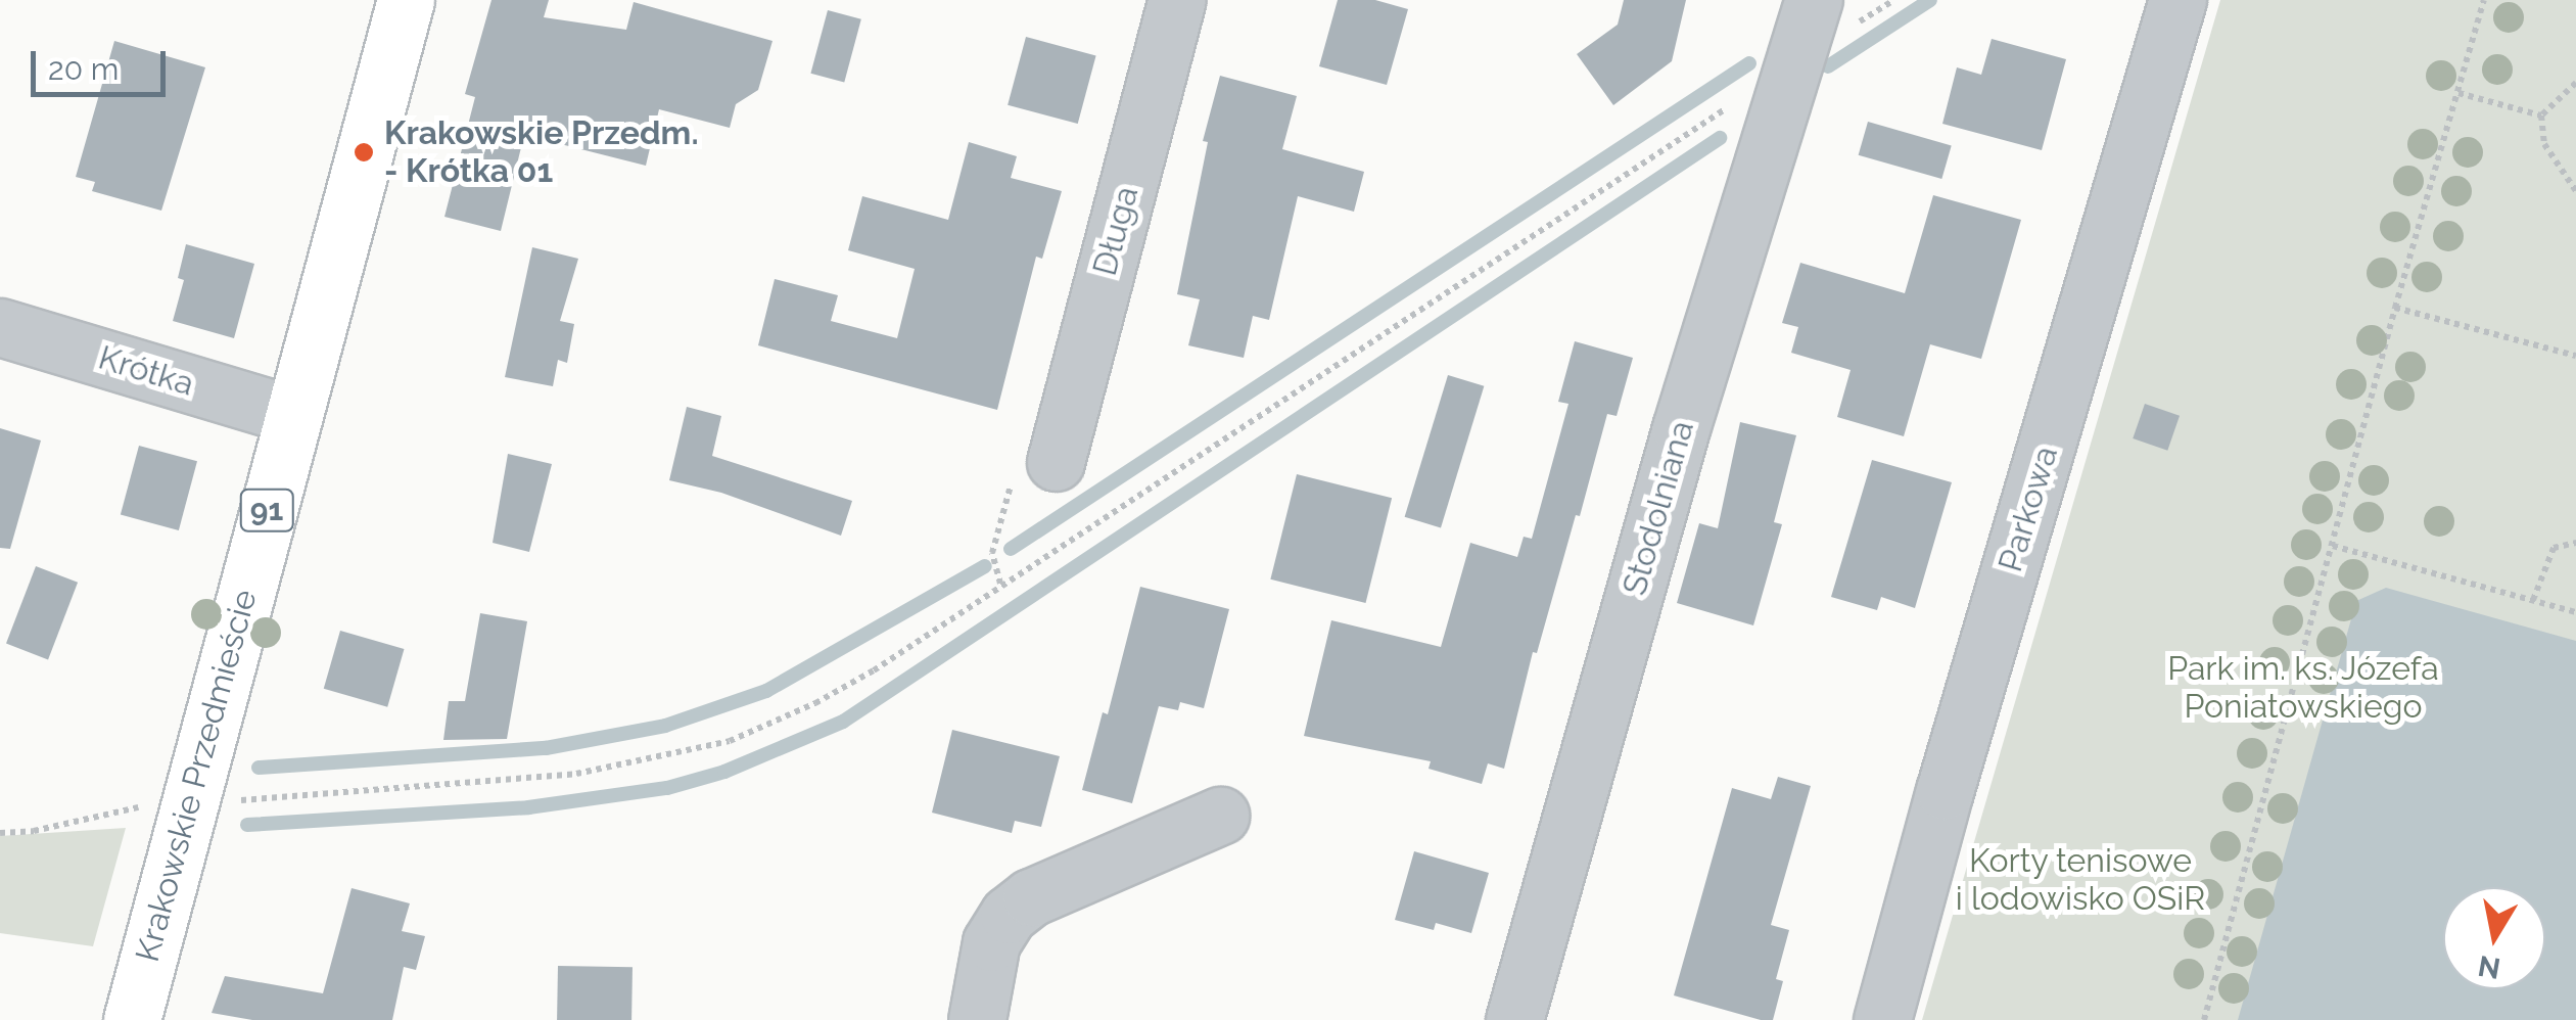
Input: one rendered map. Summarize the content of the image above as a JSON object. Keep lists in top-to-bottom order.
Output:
{
  "streets": {
    "main road": ["91", "Krakowskie Przedmieście"],
    "street": [
      "Długa",
      "Krótka",
      "Stodolniana",
      "Parkowa"
    ]
  },
  "crossings": [
    ["Krótka", "Krakowskie Przedmieście"]
  ],
  "parks": ["Park im. ks. Józefa Poniatowskiego", "Korty tenisowe i lodowisko OSiR"],
  "places": ["Krakowskie Przedm. - Krótka 01"],
  "scale_bar": "20 m",
  "north": "bottom"
}
